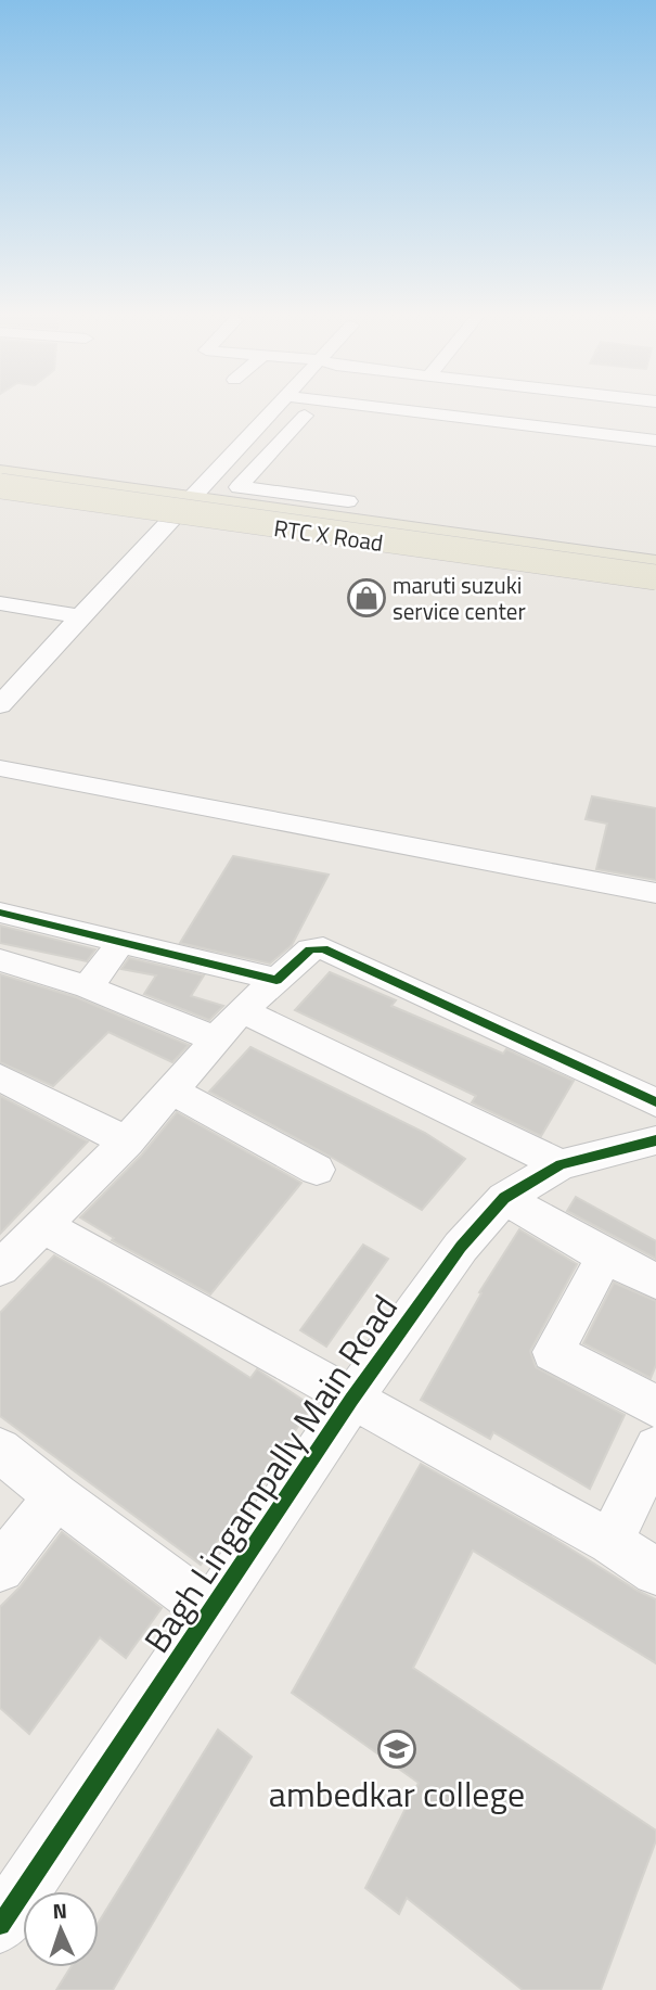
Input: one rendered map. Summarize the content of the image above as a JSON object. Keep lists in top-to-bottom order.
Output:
{
  "streets": {
    "main road": ["RTC X Road"],
    "street": ["Bagh Lingampally Main Road"]
  },
  "places": {
    "shop": ["maruti suzuki service center"],
    "school or university": ["ambedkar college"]
  },
  "north": "top"
}
